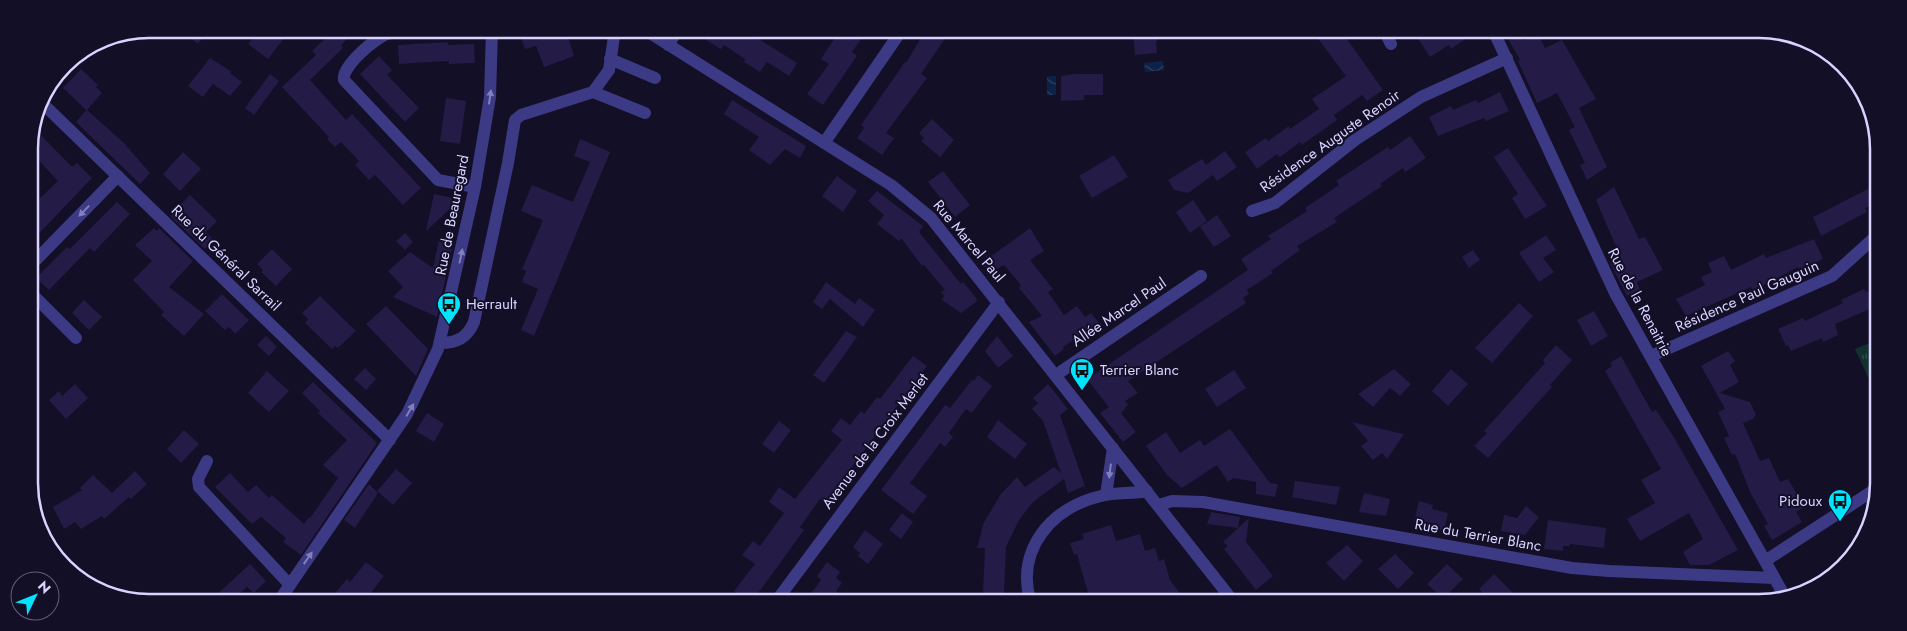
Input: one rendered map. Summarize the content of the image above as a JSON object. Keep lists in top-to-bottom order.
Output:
{
  "streets": {
    "street": [
      "Résidence Auguste Renoir",
      "Rue de Beauregard",
      "Rue Marcel Paul",
      "Rue du Général Sarrail",
      "Résidence Paul Gauguin",
      "Rue de la Renaitrie",
      "Allée Marcel Paul",
      "Avenue de la Croix Merlet",
      "Rue du Terrier Blanc"
    ]
  },
  "crossings": [
    ["Résidence Auguste Renoir", "Rue de la Renaitrie"],
    ["Rue de Beauregard", "Rue du Général Sarrail"],
    ["Rue Marcel Paul", "Allée Marcel Paul"],
    ["Rue Marcel Paul", "Avenue de la Croix Merlet"],
    ["Rue Marcel Paul", "Rue du Terrier Blanc"],
    ["Résidence Paul Gauguin", "Rue de la Renaitrie"],
    ["Rue de la Renaitrie", "Rue du Terrier Blanc"]
  ],
  "one_way": ["Rue de Beauregard"],
  "places": {
    "bus stop": ["Herrault", "Terrier Blanc", "Pidoux"]
  },
  "north": "top right"
}
